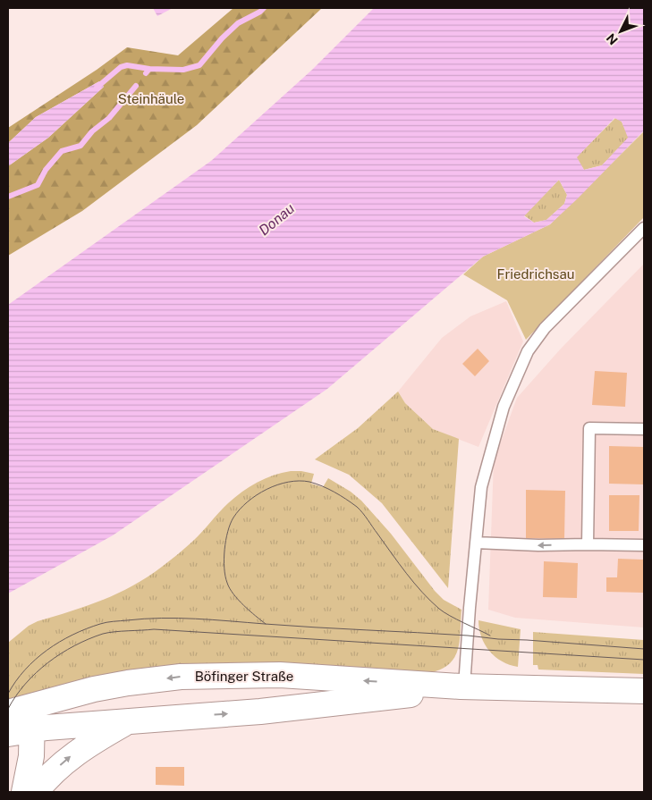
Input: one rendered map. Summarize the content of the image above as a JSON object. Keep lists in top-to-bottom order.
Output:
{
  "streets": {
    "street": ["Böfinger Straße"]
  },
  "water": ["Donau"],
  "parks": ["Steinhäule", "Friedrichsau"],
  "north": "bottom left"
}
